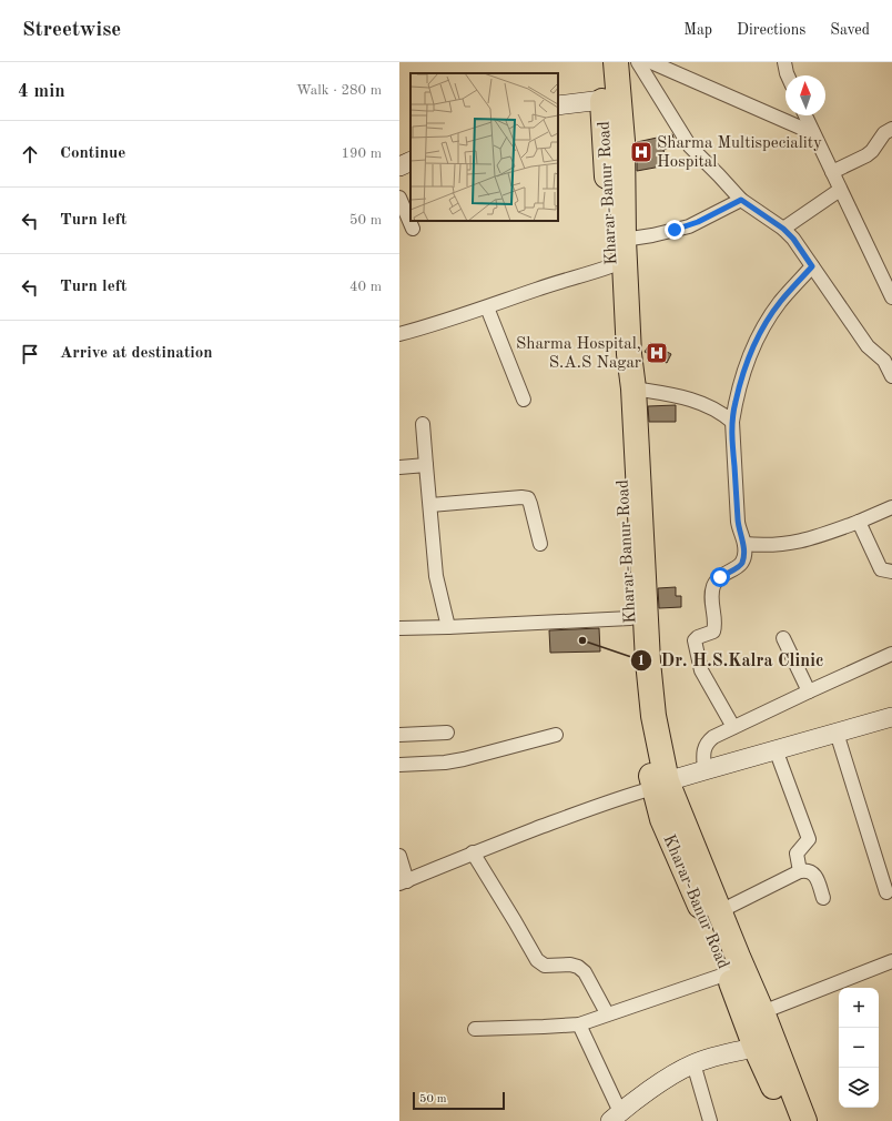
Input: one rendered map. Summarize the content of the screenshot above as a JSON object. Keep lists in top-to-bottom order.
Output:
{
  "streets": {
    "highway": ["Kharar-Banur Road"]
  },
  "places": {
    "hospital": ["Sharma Multispeciality Hospital", "Sharma Hospital, S.A.S Nagar"],
    "other": ["Dr. H.S.Kalra Clinic"]
  },
  "scale_bar": "50 m",
  "north": "top",
  "page": {
    "header": "Streetwise",
    "nav": ["Map", "Directions", "Saved"],
    "heading": ["4 min", "Walk · 280 m"],
    "list": [
      ["Continue", "190 m"],
      ["Turn left", "50 m"],
      ["Turn left", "40 m"],
      "Arrive at destination"
    ],
    "map_buttons": ["+", "−"],
    "scale": "50 m"
  }
}
